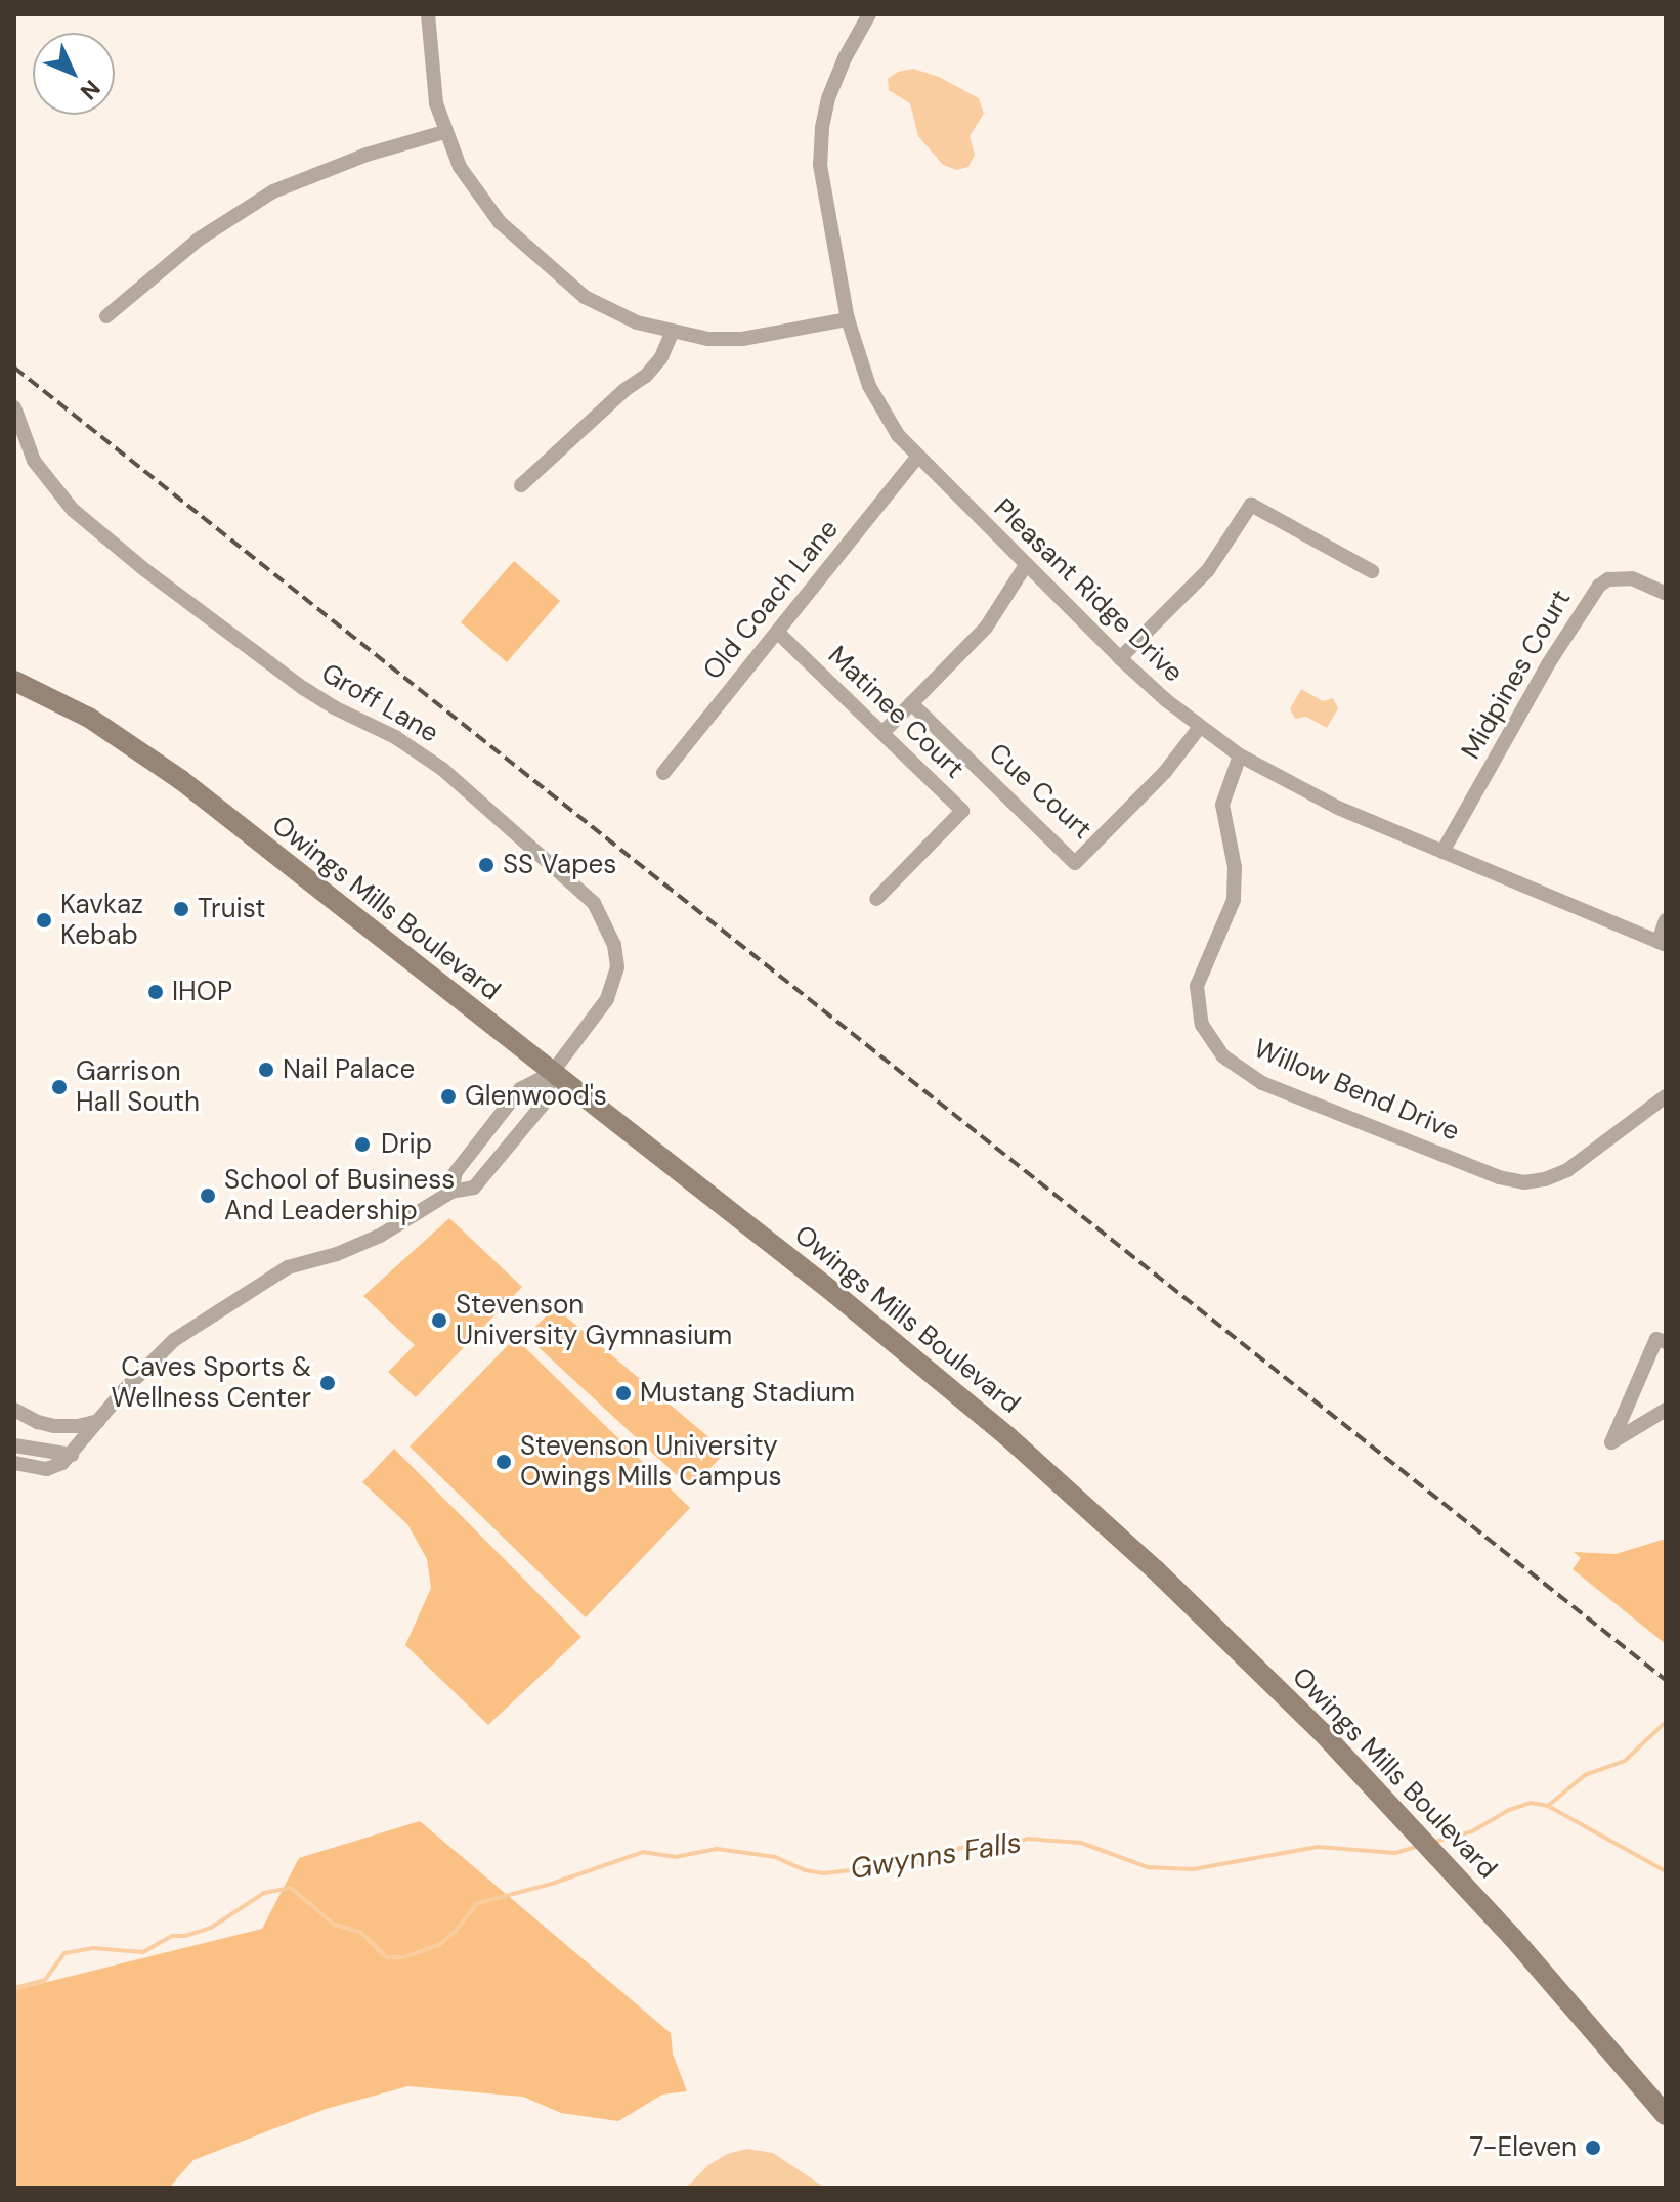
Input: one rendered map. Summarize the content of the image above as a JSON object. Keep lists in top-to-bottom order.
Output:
{
  "streets": {
    "main road": ["Owings Mills Boulevard"],
    "street": [
      "Pleasant Ridge Drive",
      "Old Coach Lane",
      "Midpines Court",
      "Groff Lane",
      "Matinee Court",
      "Cue Court",
      "Willow Bend Drive"
    ]
  },
  "crossings": [
    ["Pleasant Ridge Drive", "Old Coach Lane"],
    ["Pleasant Ridge Drive", "Midpines Court"],
    ["Pleasant Ridge Drive", "Cue Court"],
    ["Pleasant Ridge Drive", "Willow Bend Drive"],
    ["Old Coach Lane", "Matinee Court"],
    ["Groff Lane", "Owings Mills Boulevard"]
  ],
  "water": ["Gwynns Falls"],
  "places": [
    "SS Vapes",
    "Truist",
    "Kavkaz Kebab",
    "IHOP",
    "Nail Palace",
    "Garrison Hall South",
    "Glenwood's",
    "Drip",
    "School of Business And Leadership",
    "Stevenson University Gymnasium",
    "Caves Sports & Wellness Center",
    "Mustang Stadium",
    "Stevenson University Owings Mills Campus",
    "7-Eleven"
  ],
  "north": "bottom right"
}
